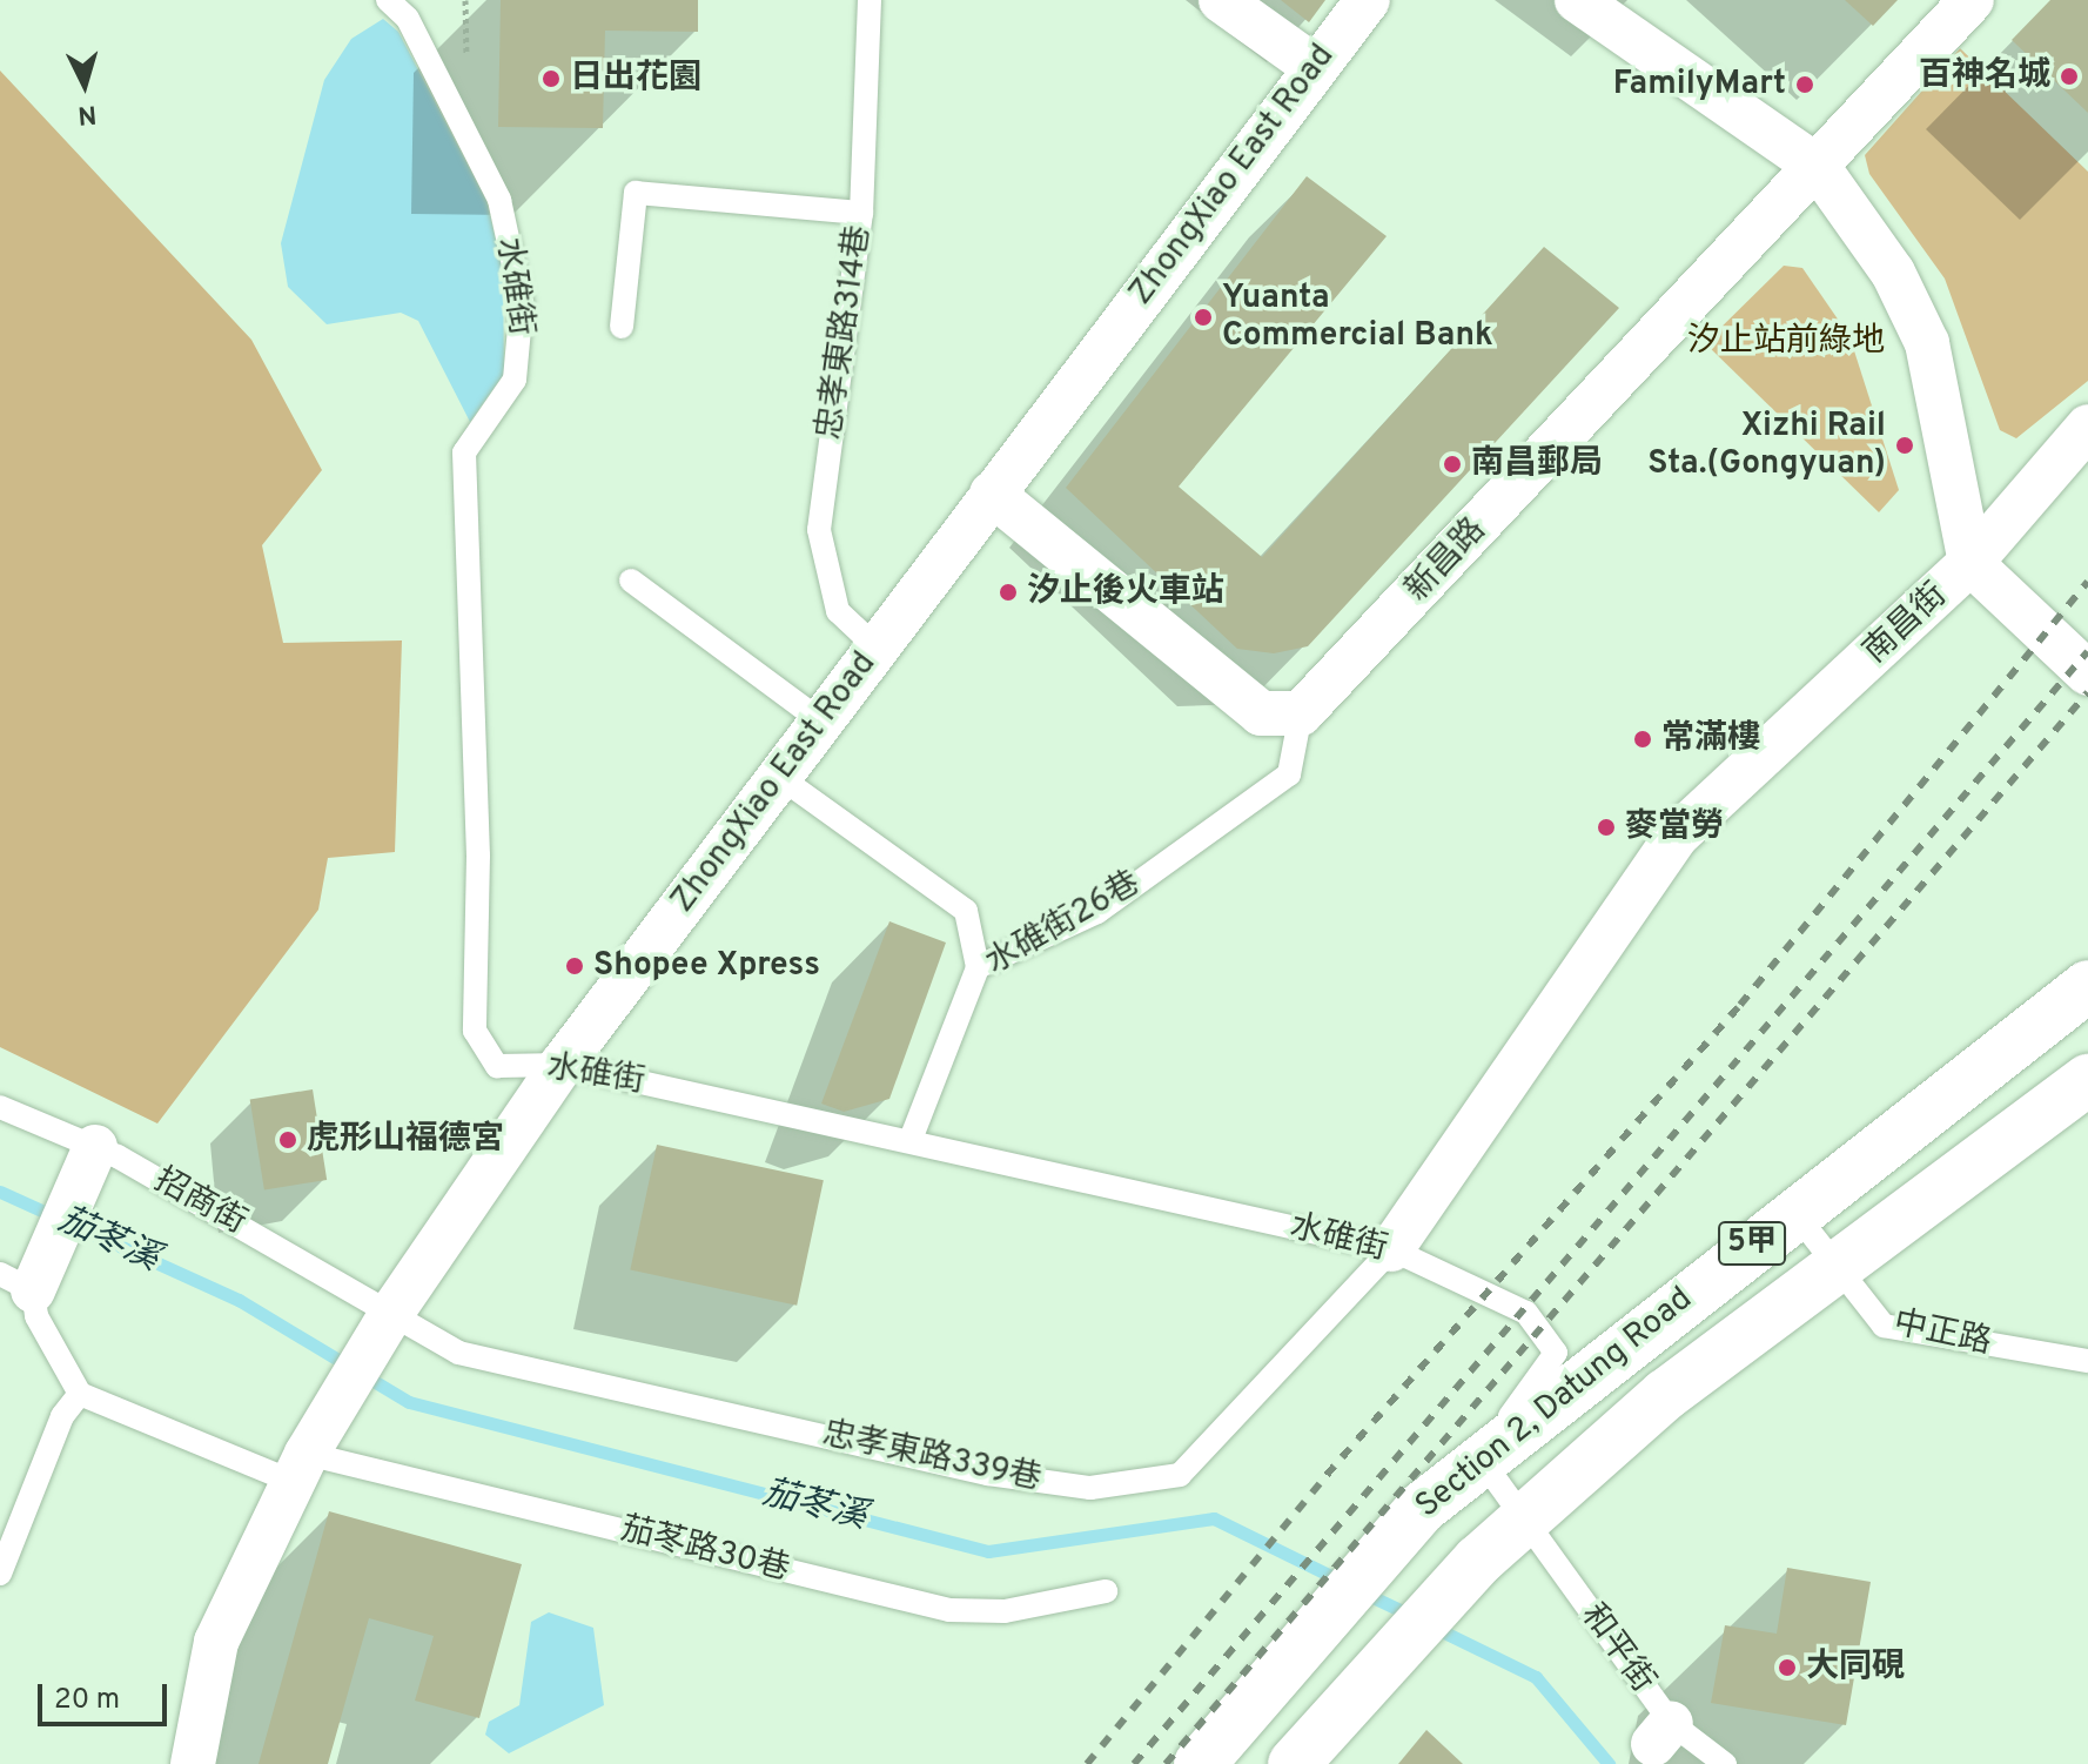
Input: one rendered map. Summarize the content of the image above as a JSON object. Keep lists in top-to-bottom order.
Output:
{
  "streets": {
    "main road": ["5甲", "Section 2, Datung Road"],
    "street": ["ZhongXiao East Road", "新昌路", "南昌街"],
    "lane": [
      "水碓街",
      "忠孝東路314巷",
      "水碓街26巷",
      "招商街",
      "中正路",
      "忠孝東路339巷",
      "茄苳路30巷",
      "和平街"
    ]
  },
  "crossings": [
    ["ZhongXiao East Road", "水碓街"],
    ["ZhongXiao East Road", "忠孝東路314巷"],
    ["ZhongXiao East Road", "招商街"],
    ["ZhongXiao East Road", "忠孝東路339巷"],
    ["ZhongXiao East Road", "茄苳路30巷"],
    ["水碓街", "南昌街"],
    ["水碓街", "水碓街26巷"],
    ["水碓街", "Section 2, Datung Road"],
    ["水碓街", "忠孝東路339巷"],
    ["新昌路", "南昌街"],
    ["新昌路", "水碓街26巷"],
    ["南昌街", "忠孝東路339巷"],
    ["招商街", "忠孝東路339巷"],
    ["中正路", "Section 2, Datung Road"],
    ["Section 2, Datung Road", "和平街"]
  ],
  "water": ["茄苳溪"],
  "parks": ["汐止站前綠地"],
  "places": [
    "百神名城",
    "日出花園",
    "FamilyMart",
    "Yuanta Commercial Bank",
    "Xizhi Rail Sta.(Gongyuan)",
    "南昌郵局",
    "汐止後火車站",
    "常滿樓",
    "麥當勞",
    "Shopee Xpress",
    "虎形山福德宮",
    "大同硯"
  ],
  "scale_bar": "20 m",
  "north": "bottom"
}
